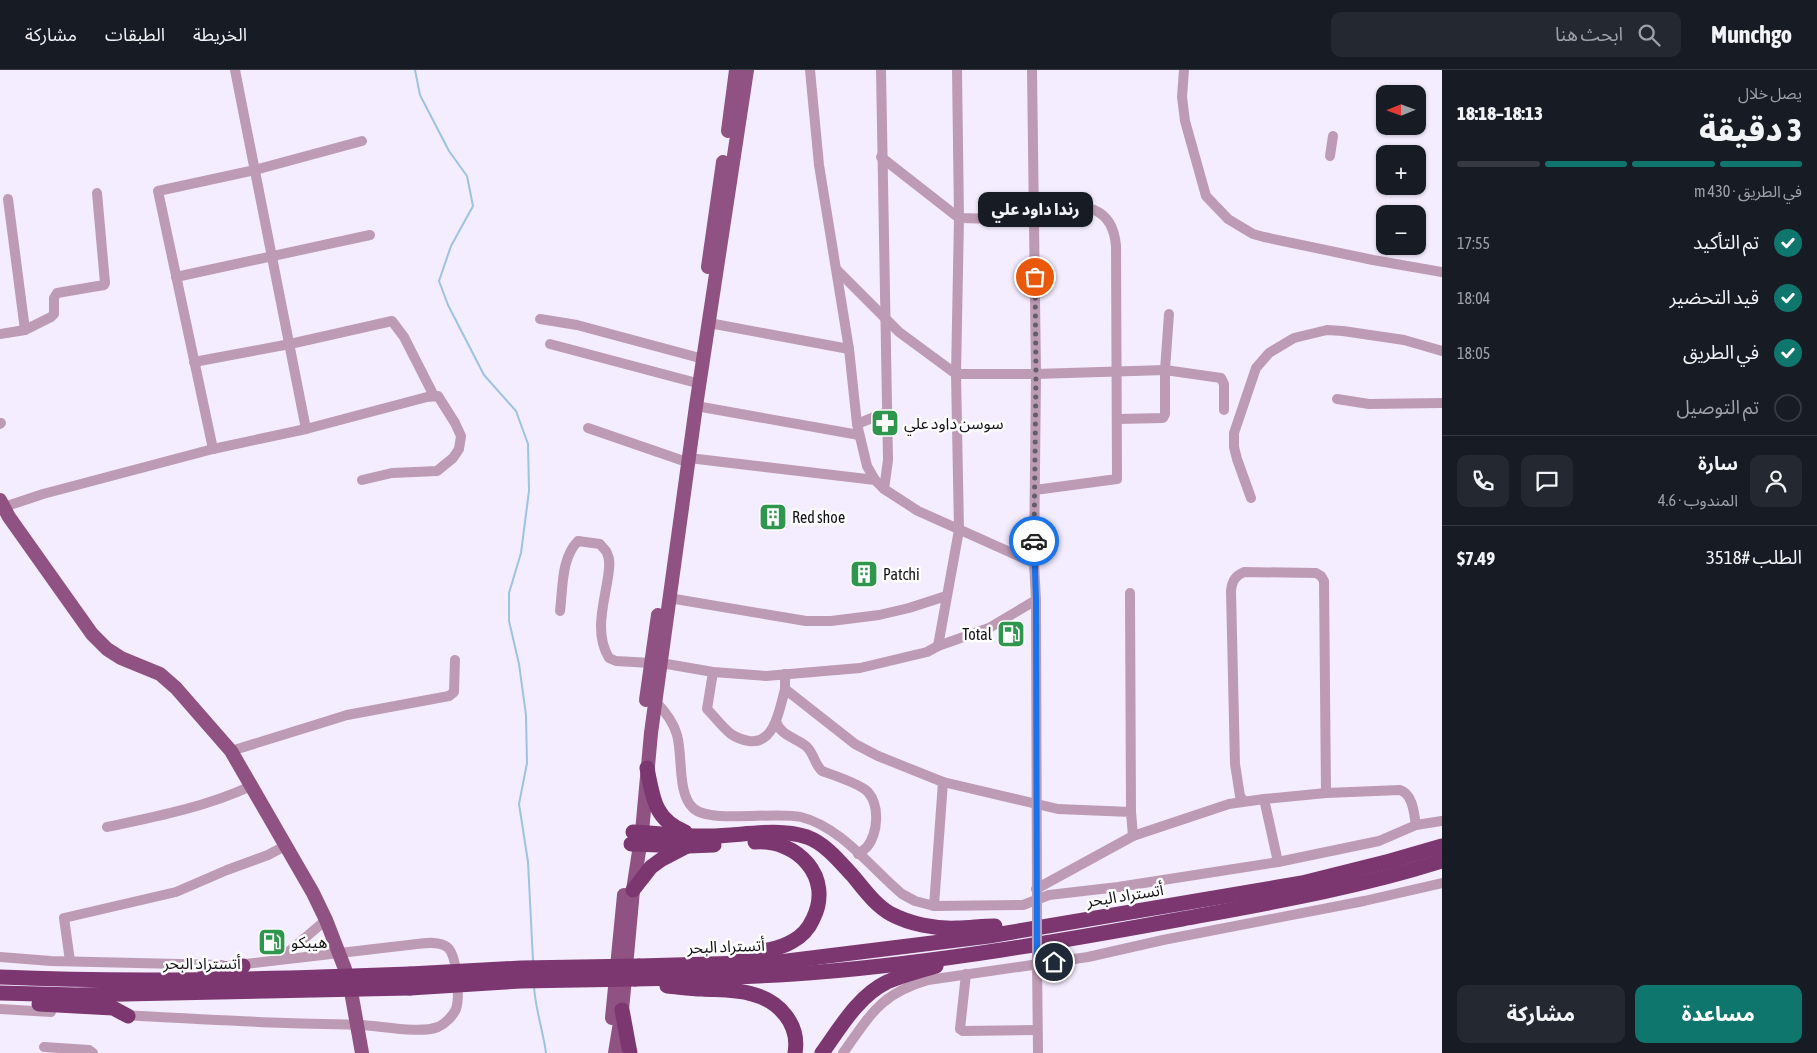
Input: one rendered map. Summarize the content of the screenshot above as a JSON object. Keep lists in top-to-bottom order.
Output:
{
  "streets": {
    "highway": ["أتستراد البحر"]
  },
  "places": {
    "other": ["رندا داود علي"],
    "pharmacy": ["سوسن داود علي"],
    "building": ["Red shoe", "Patchi"],
    "fuel station": ["Total", "هيبكو"]
  },
  "north": "left",
  "page": {
    "header": "Munchgo",
    "search": "ابحث هنا",
    "nav": ["الخريطة", "الطبقات", "مشاركة"],
    "heading": ["3 دقيقة", "يصل خلال", "18:13–18:18"],
    "panel": [
      "سارة",
      "المندوب · 4.6",
      "الطلب #3518",
      "$7.49"
    ],
    "map_buttons": ["+", "−"],
    "bar": "في الطريق · 430 m",
    "bubble": "رندا داود علي",
    "list": [
      ["تم التأكيد", "17:55"],
      ["قيد التحضير", "18:04"],
      ["في الطريق", "18:05"],
      "تم التوصيل"
    ],
    "buttons": ["مساعدة", "مشاركة"]
  }
}
